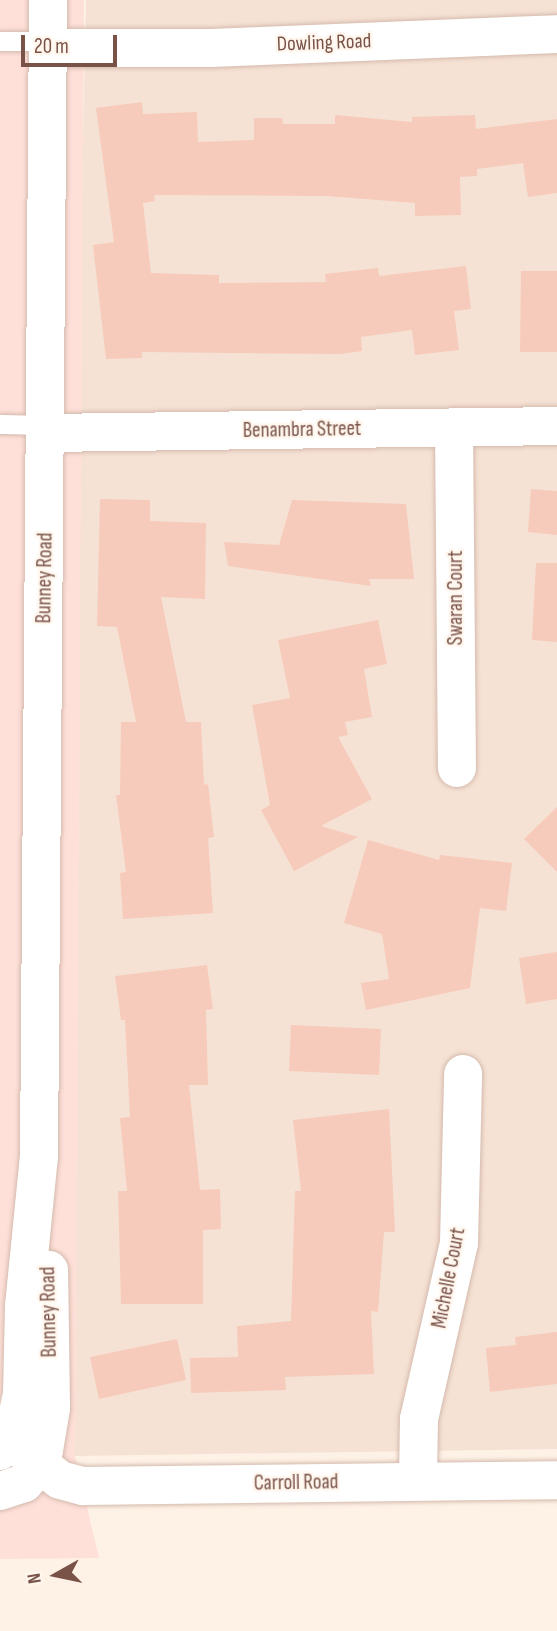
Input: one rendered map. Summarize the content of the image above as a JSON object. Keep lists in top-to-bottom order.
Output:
{
  "streets": {
    "street": [
      "Dowling Road",
      "Benambra Street",
      "Bunney Road",
      "Swaran Court",
      "Michelle Court",
      "Carroll Road"
    ]
  },
  "crossings": [
    ["Dowling Road", "Bunney Road"],
    ["Benambra Street", "Bunney Road"],
    ["Benambra Street", "Swaran Court"],
    ["Bunney Road", "Carroll Road"],
    ["Michelle Court", "Carroll Road"]
  ],
  "scale_bar": "20 m",
  "north": "left"
}
